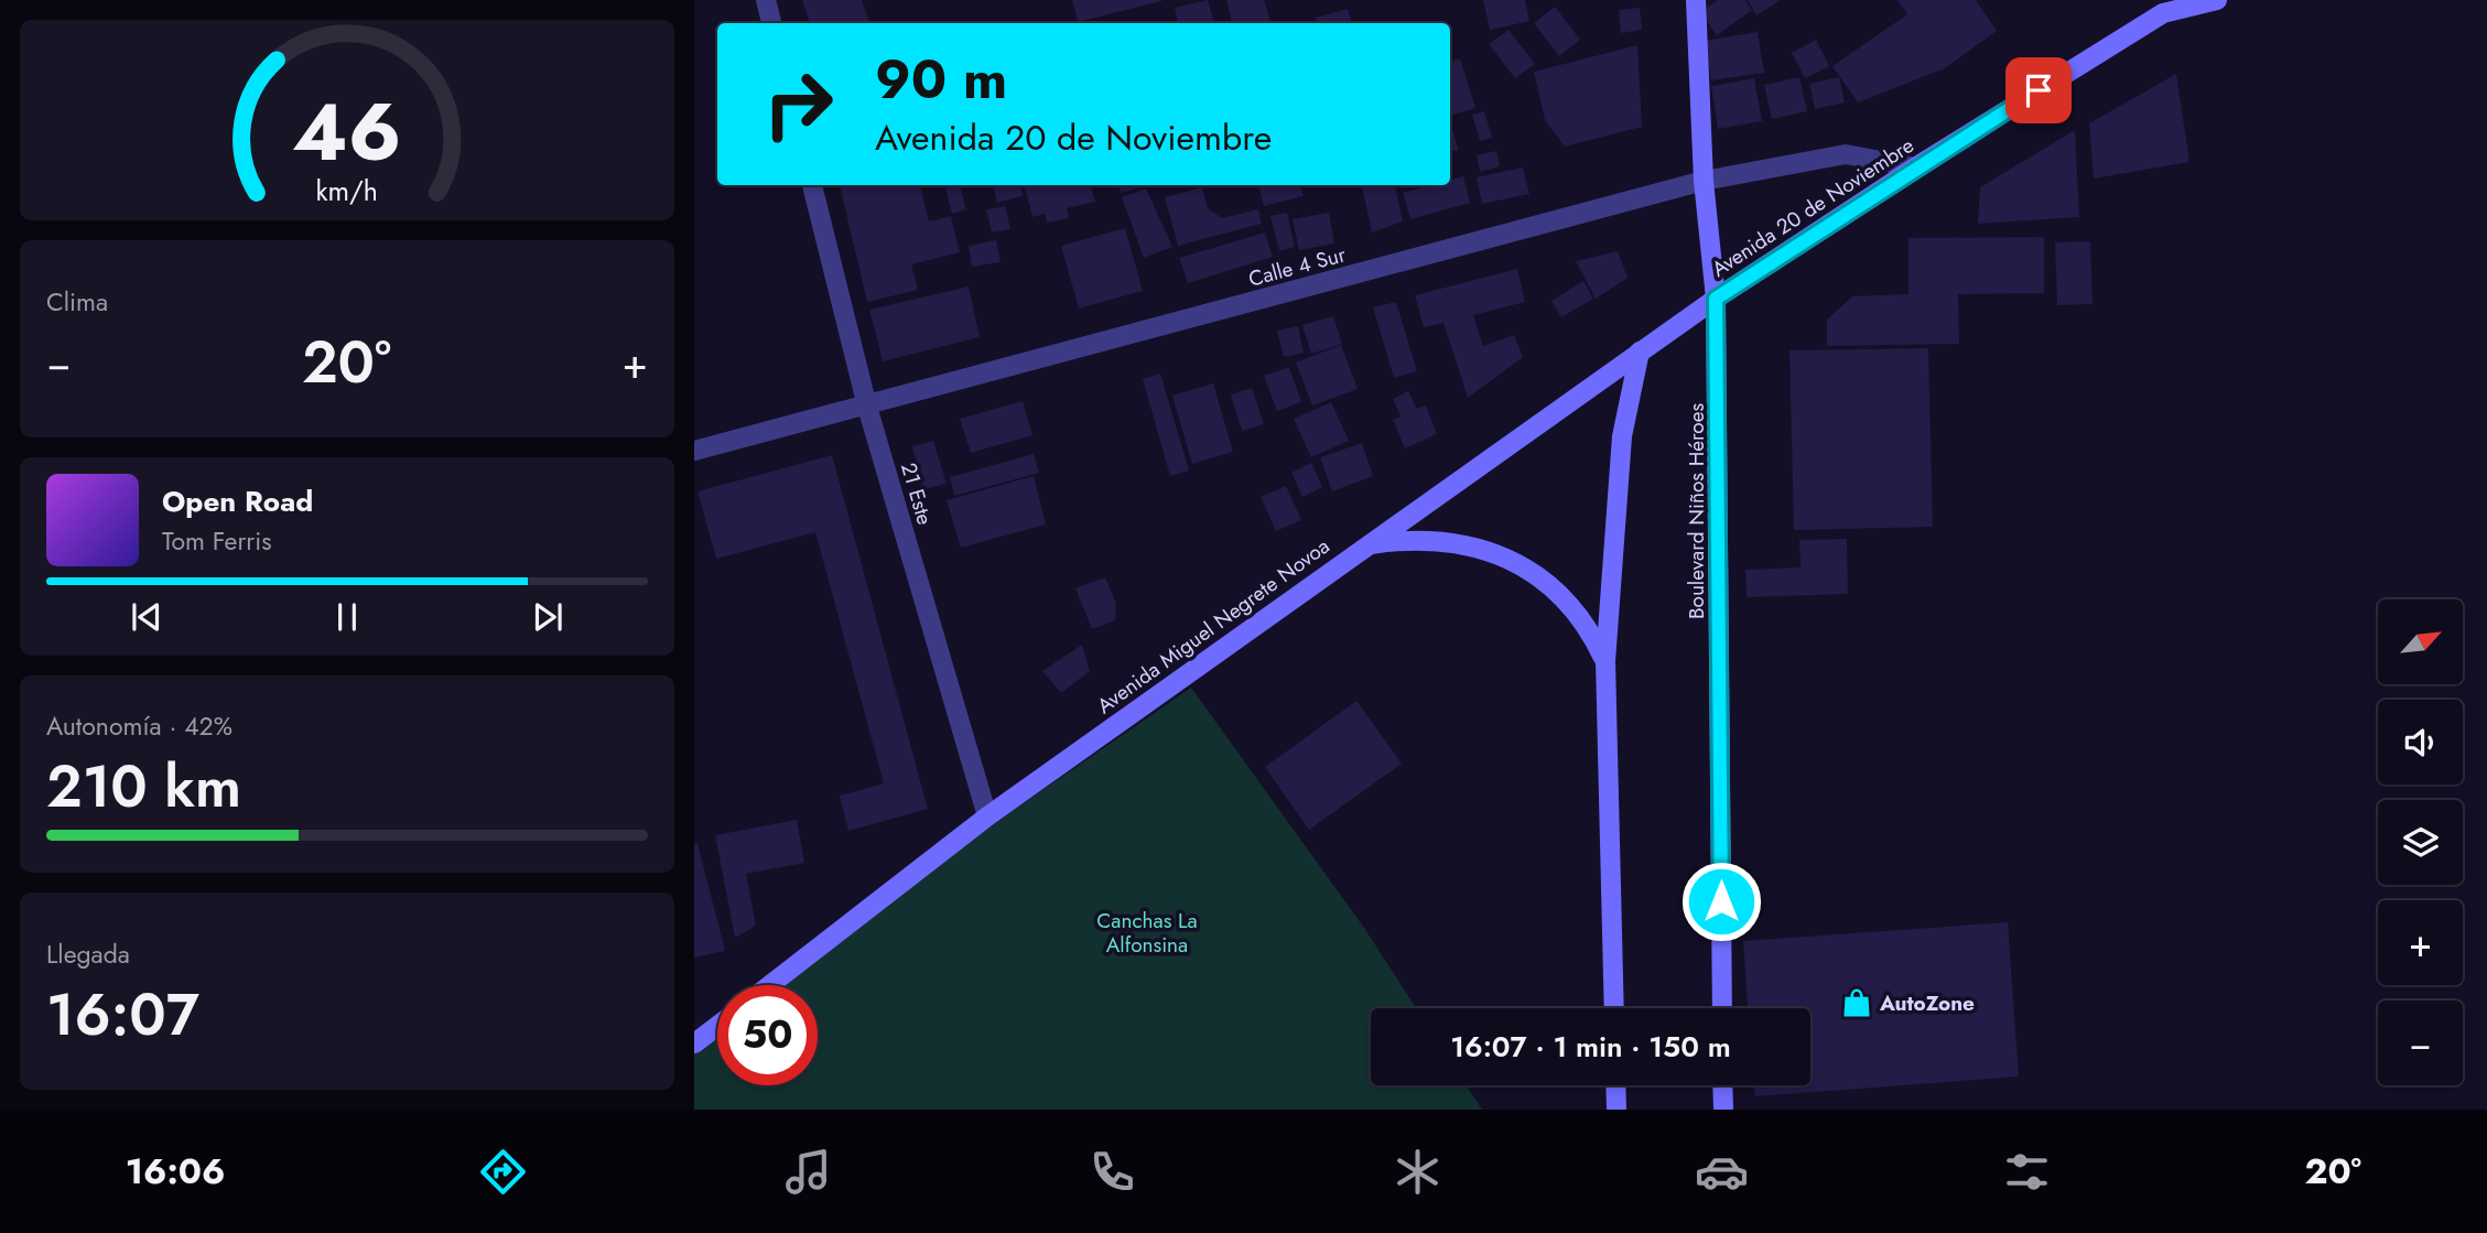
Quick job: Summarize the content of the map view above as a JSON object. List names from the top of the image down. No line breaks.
{"streets":{"main road":["Avenida 20 de Noviembre","Boulevard Niños Héroes","Avenida Miguel Negrete Novoa"],"street":["Calle 4 Sur","21 Este"]},"crossings":[["Avenida 20 de Noviembre","Calle 4 Sur"],["Avenida 20 de Noviembre","Boulevard Niños Héroes"],["Avenida 20 de Noviembre","Avenida Miguel Negrete Novoa"],["Calle 4 Sur","21 Este"],["Calle 4 Sur","Boulevard Niños Héroes"],["21 Este","Avenida Miguel Negrete Novoa"],["Boulevard Niños Héroes","Avenida Miguel Negrete Novoa"]],"parks":["Canchas La Alfonsina"],"places":{"shop":["AutoZone"]},"north":"top right","page":{"turn":["90 m","Avenida 20 de Noviembre"],"tile":["Clima",["Autonomía · 42%","210 km"],["Llegada","16:07"]],"heat":["−","20°","+"],"song":["Open Road","Tom Ferris"],"map_buttons":["+","−"],"limit":"50","trip":"16:07 · 1 min · 150 m","tabs":["16:06","20°"],"gauge":["46","km/h"]}}
